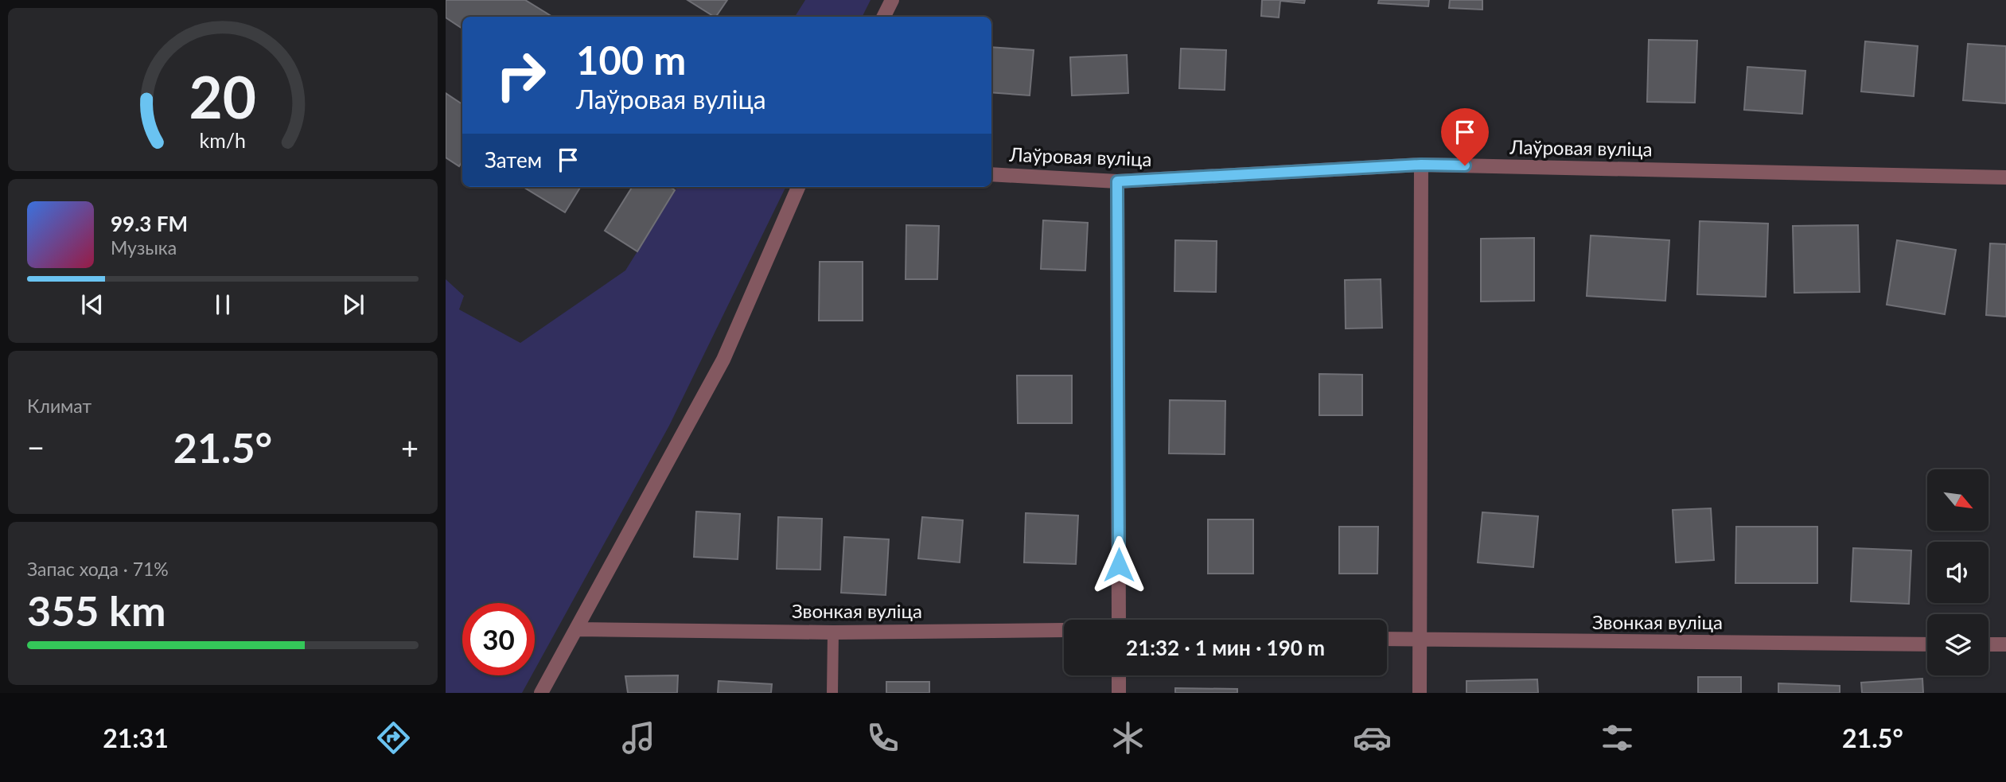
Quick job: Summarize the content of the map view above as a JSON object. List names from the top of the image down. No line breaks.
{"streets":{"street":["Лаўровая вуліца","Звонкая вуліца"]},"north":"bottom right","page":{"turn":["100 m","Лаўровая вуліца"],"then":"Затем","song":["99.3 FM","Музыка"],"tile":["Климат",["Запас хода · 71%","355 km"]],"heat":["−","21.5°","+"],"limit":"30","trip":"21:32 · 1 мин · 190 m","tabs":["21:31","21.5°"],"gauge":["20","km/h"]}}
